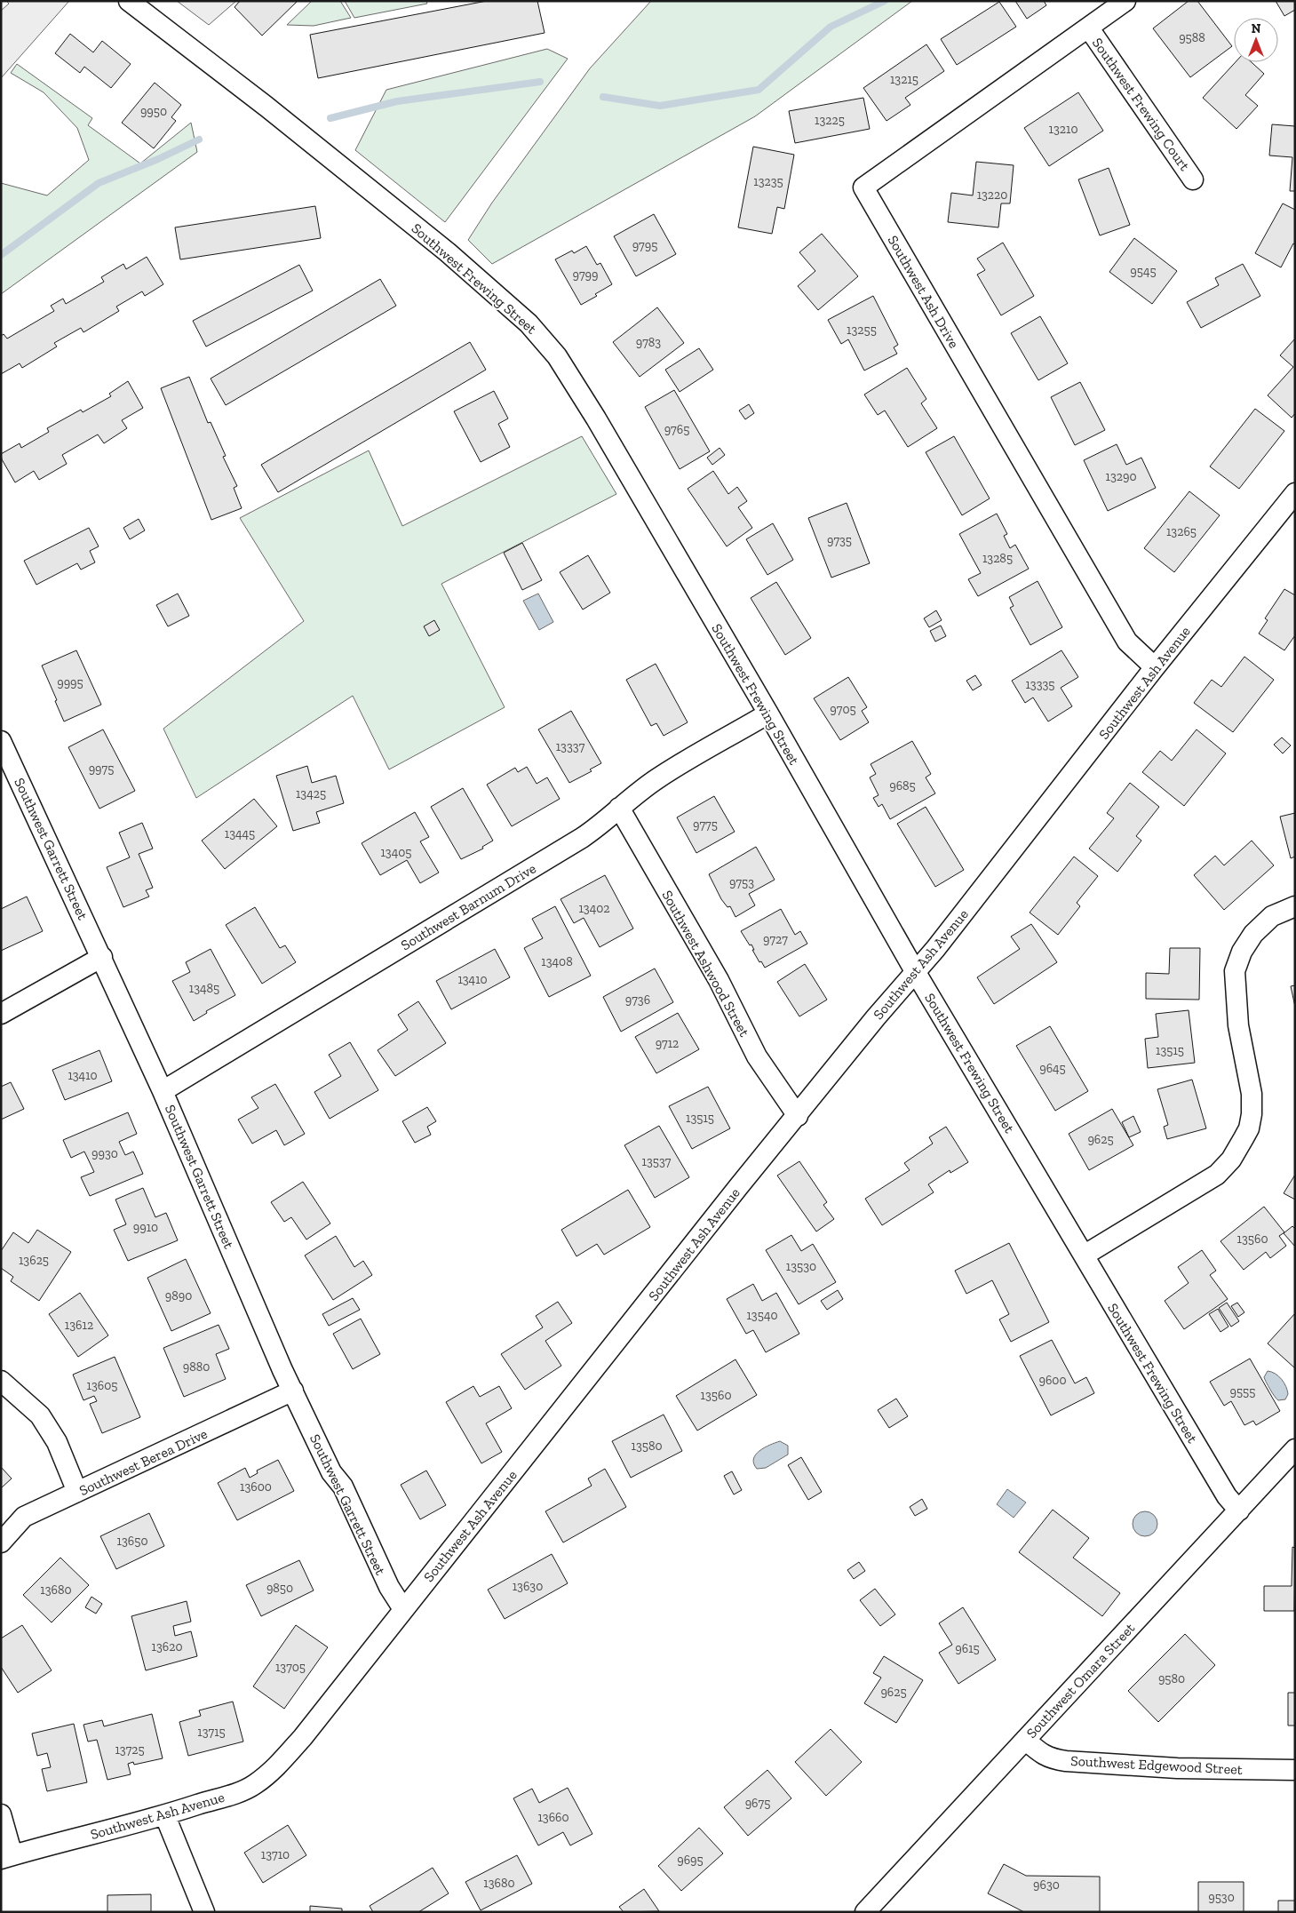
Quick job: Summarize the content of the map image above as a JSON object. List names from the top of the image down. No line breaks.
{"streets":{"street":["Southwest Frewing Court","Southwest Frewing Street","Southwest Ash Drive","Southwest Ash Avenue","Southwest Garrett Street","Southwest Barnum Drive","Southwest Ashwood Street","Southwest Berea Drive","Southwest Omara Street","Southwest Edgewood Street"]},"crossings":[["Southwest Frewing Court","Southwest Ash Drive"],["Southwest Frewing Street","Southwest Ash Avenue"],["Southwest Frewing Street","Southwest Barnum Drive"],["Southwest Frewing Street","Southwest Omara Street"],["Southwest Ash Drive","Southwest Ash Avenue"],["Southwest Ash Avenue","Southwest Garrett Street"],["Southwest Ash Avenue","Southwest Ashwood Street"],["Southwest Garrett Street","Southwest Barnum Drive"],["Southwest Garrett Street","Southwest Berea Drive"],["Southwest Barnum Drive","Southwest Ashwood Street"],["Southwest Omara Street","Southwest Edgewood Street"]],"house_numbers":["9588","13215","9950","13225","13210","13235","13220","9795","9545","9799","13255","9783","9765","13290","13265","9735","13285","9995","13335","9705","13337","9975","9685","13425","9775","13445","13405","9753","13402","9727","13408","13410","13485","9736","9712","13515","9645","13410","13515","9625","9930","13537","9910","13560","13625","13530","9890","13540","13612","9880","9600","13605","9555","13560","13580","13600","13650","13630","9850","13680","13620","9615","13705","9580","9625","13715","13725","9675","13660","13710","9695","13680","9630","9530"],"north":"top"}
